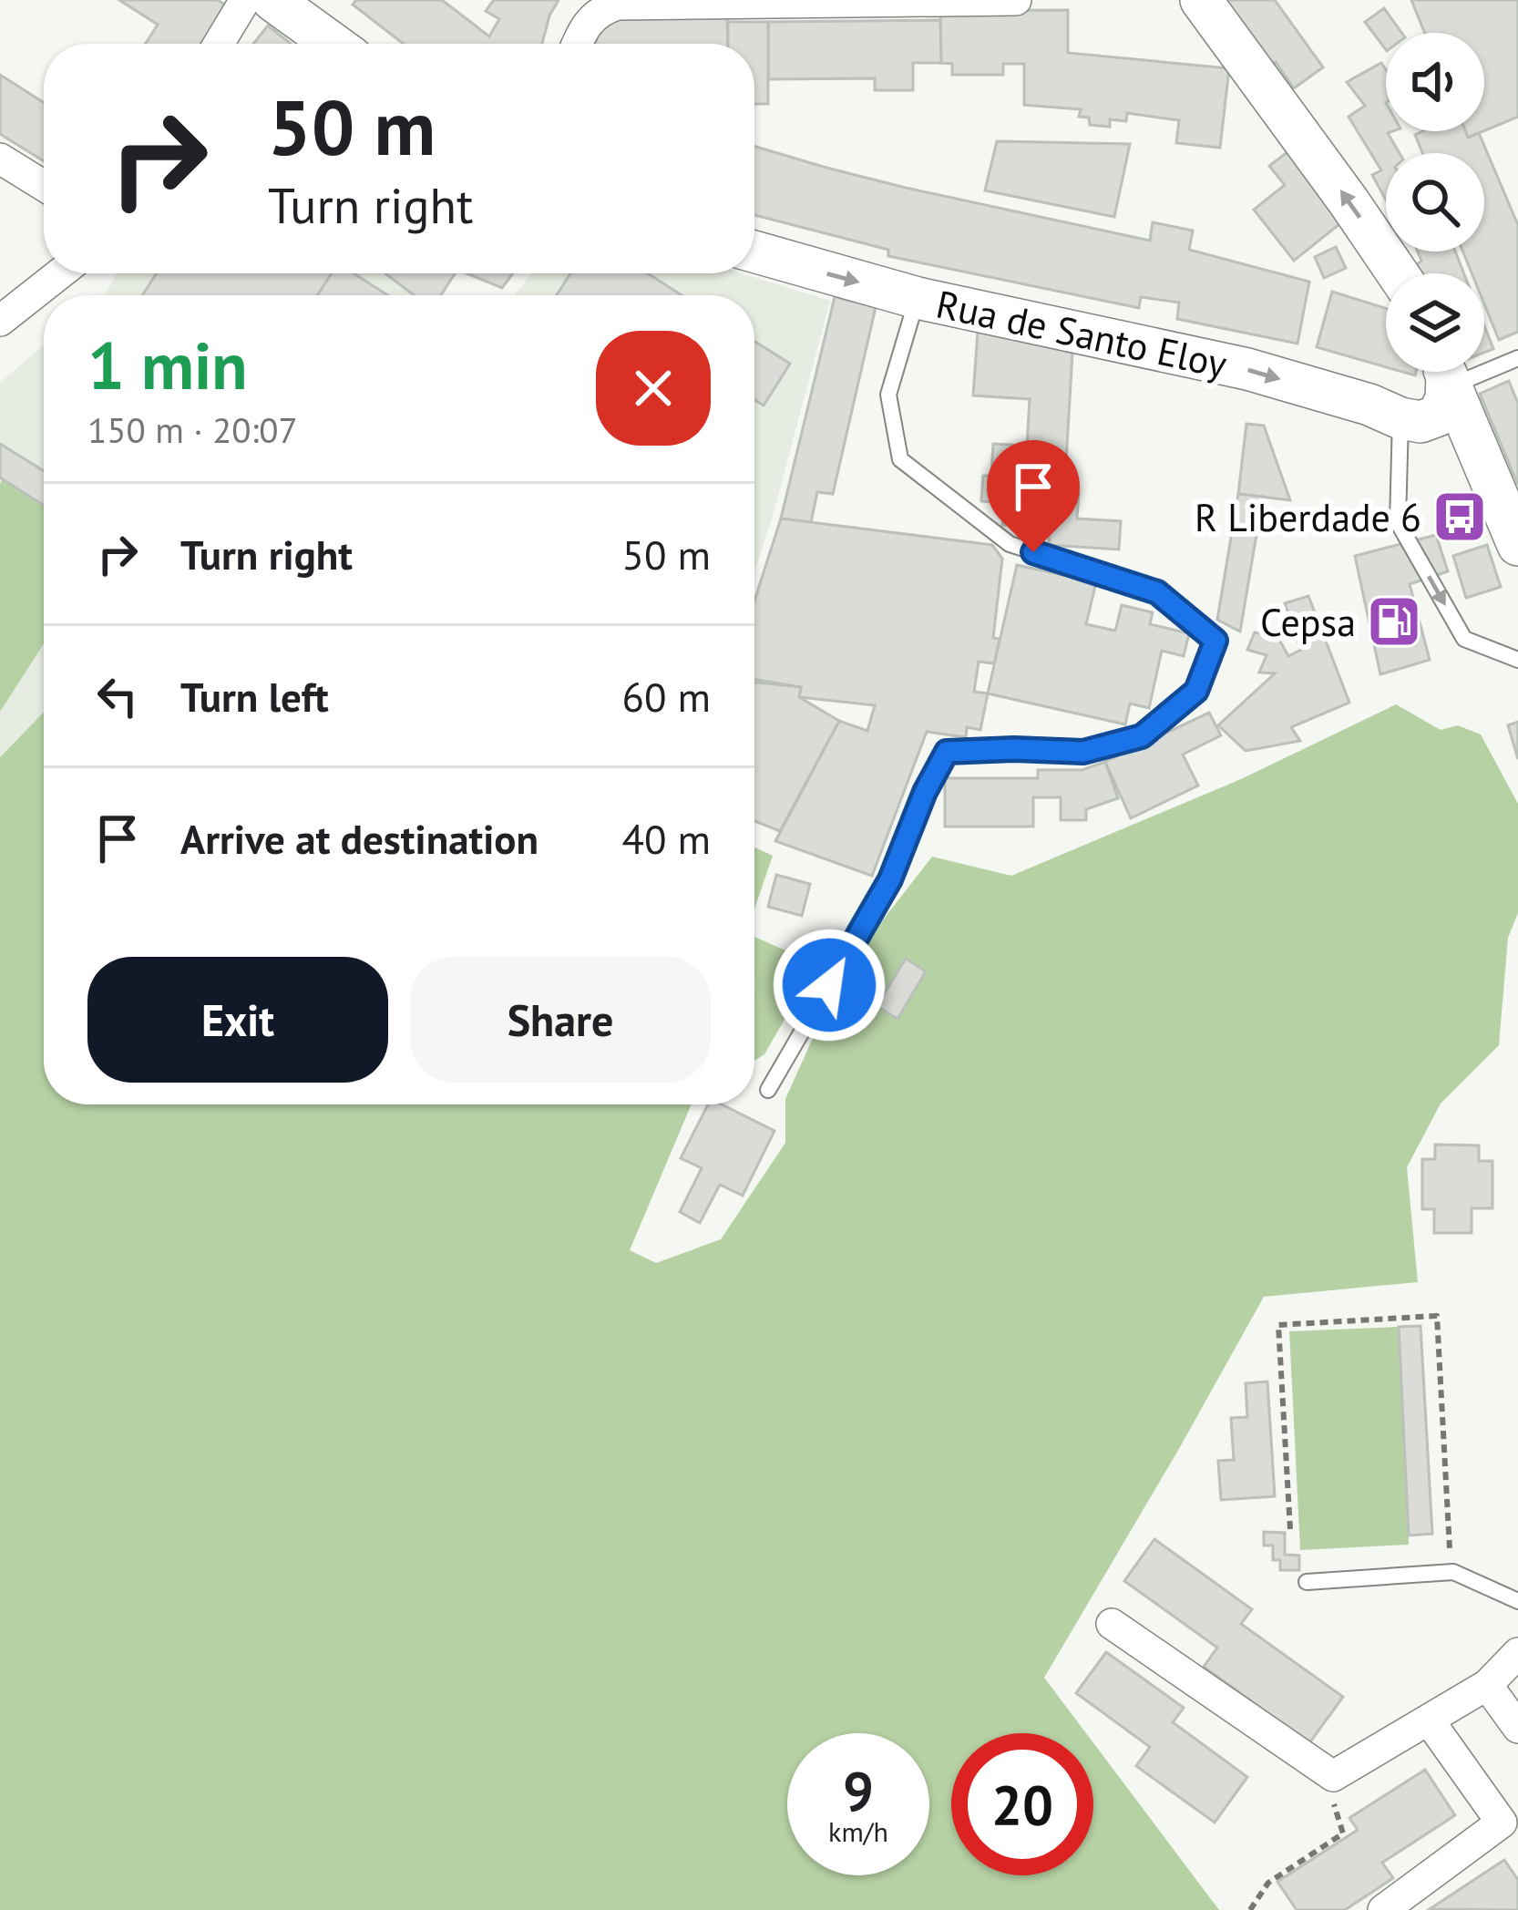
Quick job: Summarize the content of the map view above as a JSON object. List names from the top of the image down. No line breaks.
{"streets":{"main road":["Rua de Santo Eloy"]},"one_way":["Rua de Santo Eloy"],"places":{"bus stop":["R Liberdade 6"],"fuel station":["Cepsa"]},"page":{"turn":["50 m","Turn right"],"heading":["1 min","150 m · 20:07"],"list":[{"name":"Turn right","value":"50 m"},{"name":"Turn left","value":"60 m"},{"name":"Arrive at destination","value":"40 m"}],"buttons":["Exit","Share"],"speed":"9 km/h","limit":"20"}}
